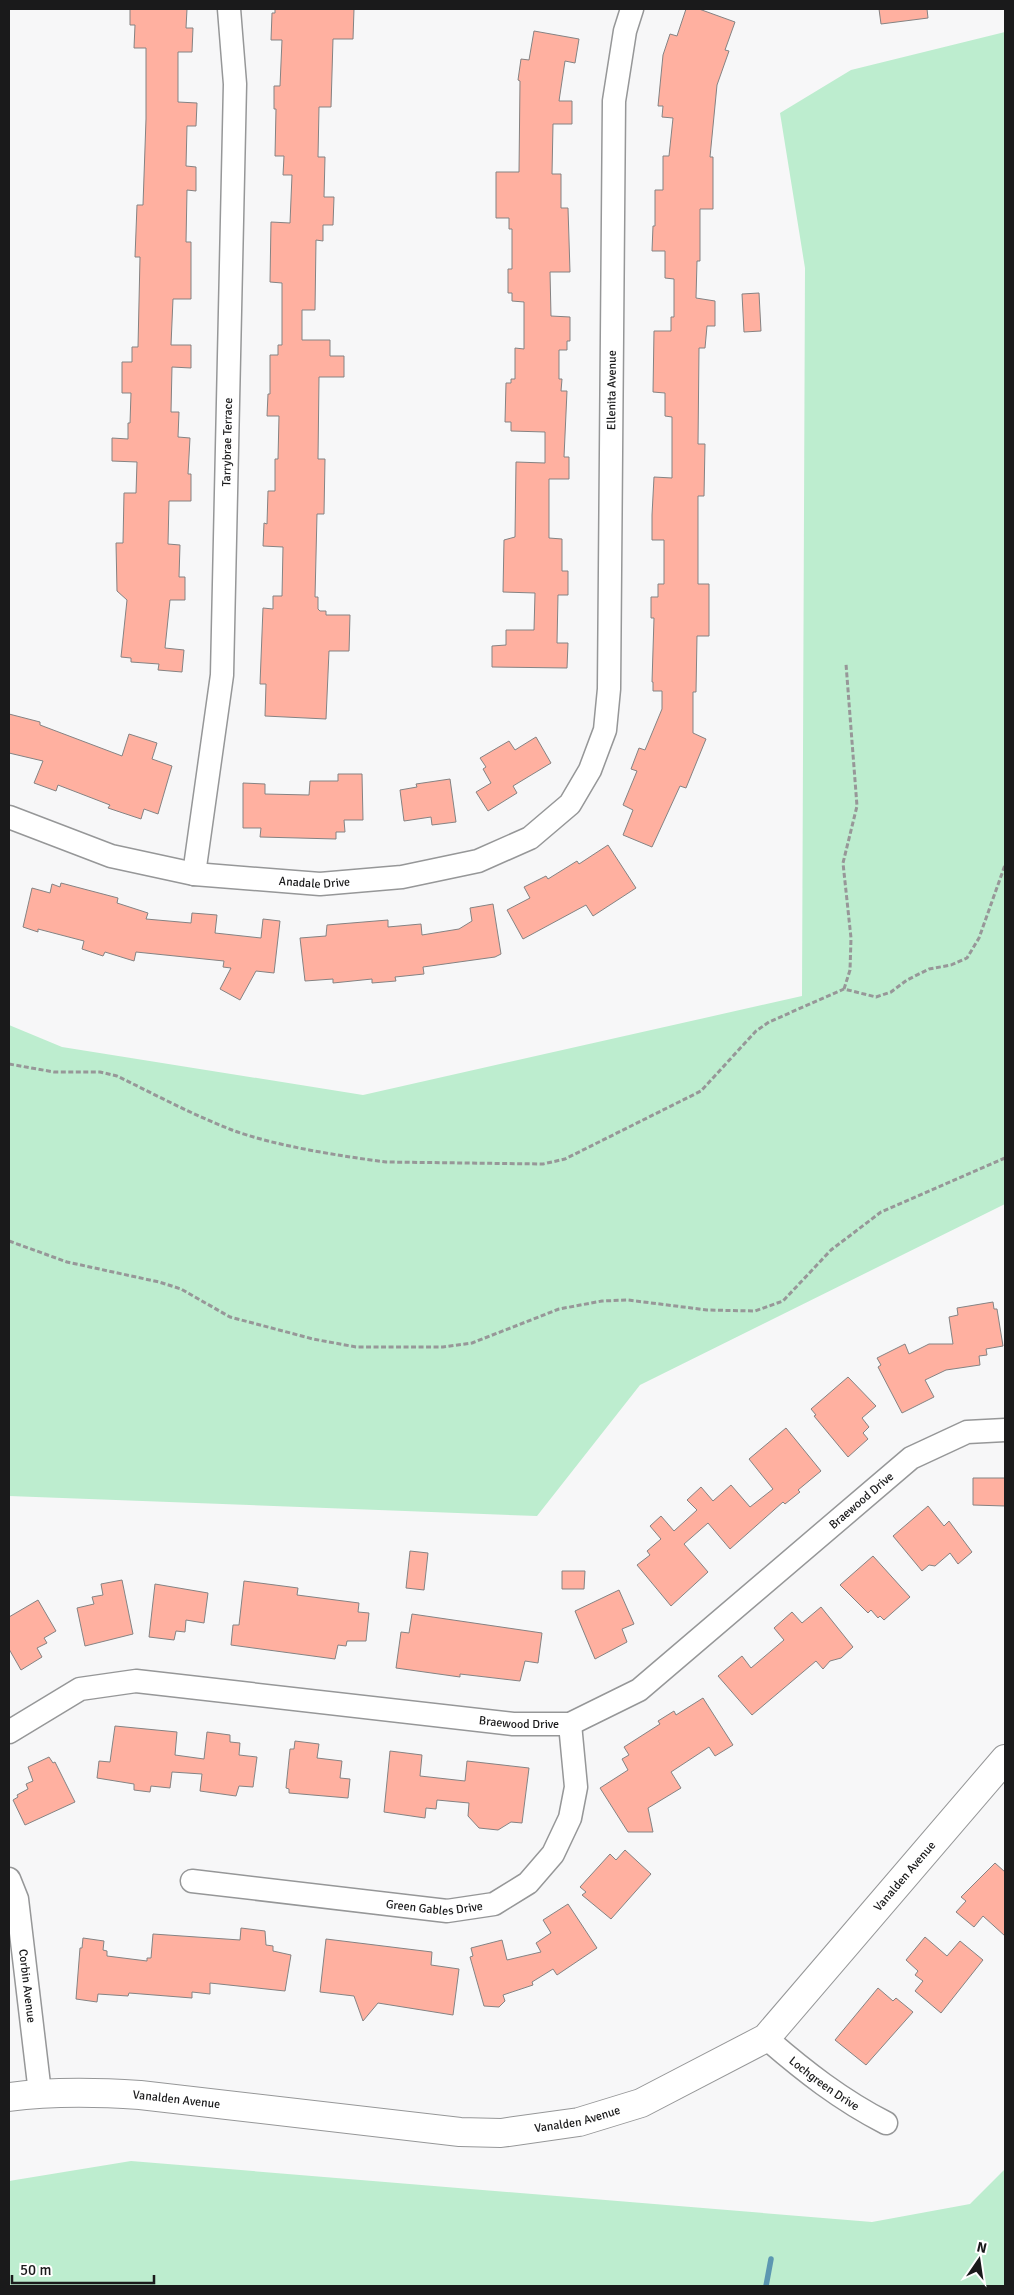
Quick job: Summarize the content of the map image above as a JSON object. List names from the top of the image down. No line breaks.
{"streets":{"main road":["Vanalden Avenue"],"street":["Ellenita Avenue","Tarrybrae Terrace","Anadale Drive","Braewood Drive","Green Gables Drive","Corbin Avenue","Lochgreen Drive"]},"crossings":[["Ellenita Avenue","Anadale Drive"],["Tarrybrae Terrace","Anadale Drive"],["Braewood Drive","Green Gables Drive"],["Vanalden Avenue","Corbin Avenue"],["Vanalden Avenue","Lochgreen Drive"]],"scale_bar":"50 m","north":"top"}
